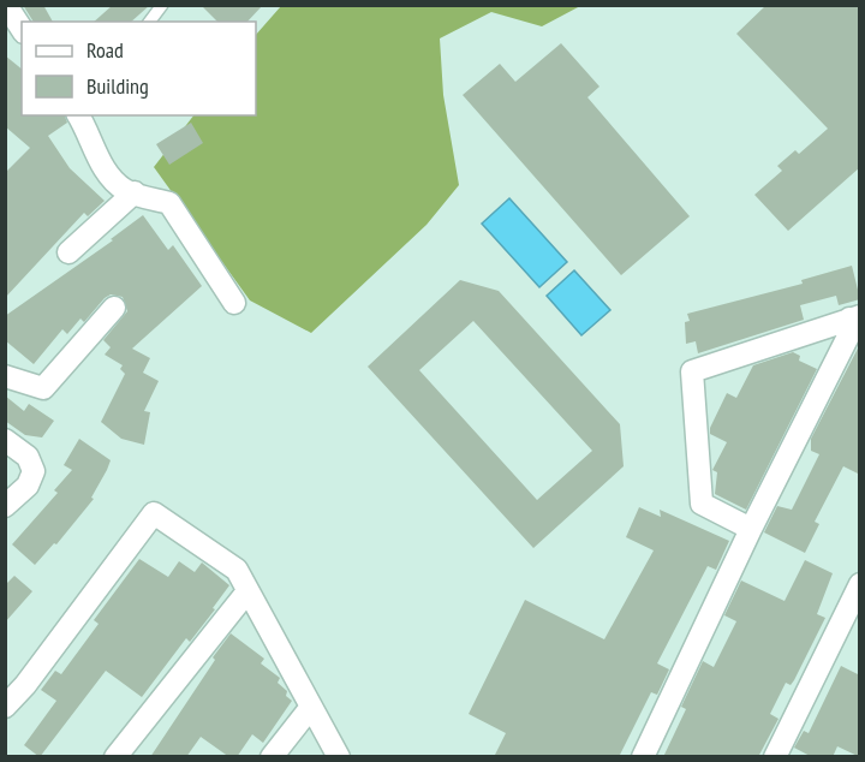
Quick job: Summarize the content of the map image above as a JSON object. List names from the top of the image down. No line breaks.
{"legend":["Road","Building"]}
